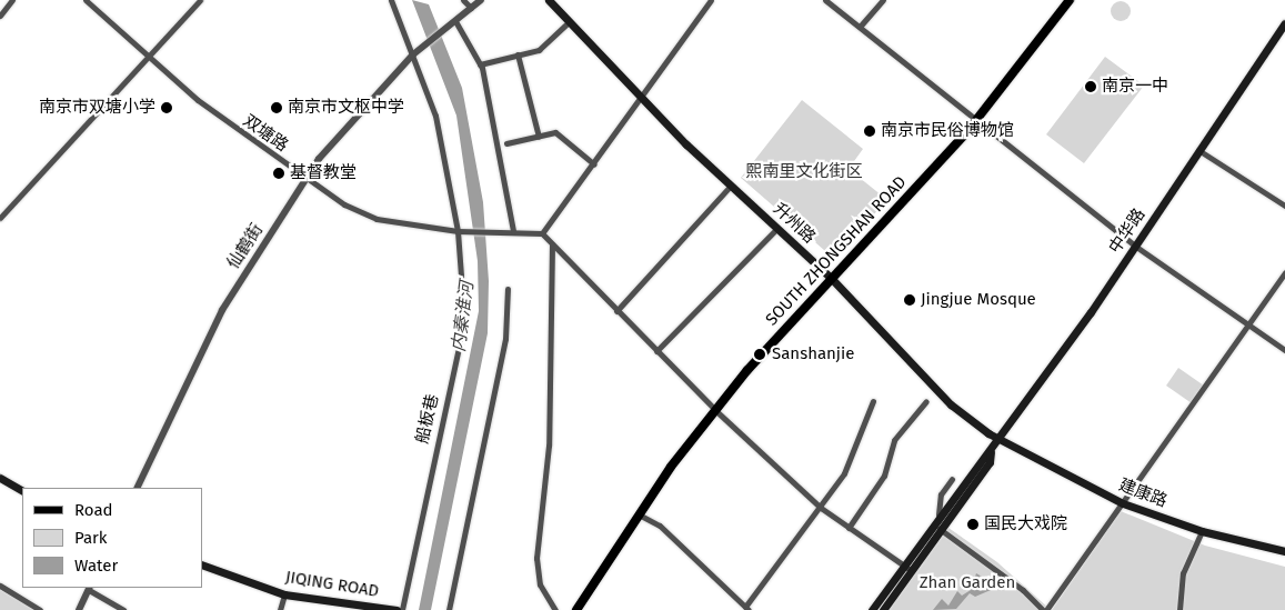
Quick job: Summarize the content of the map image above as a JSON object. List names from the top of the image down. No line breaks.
{"streets":{"main road":["升州路","中华路","SOUTH ZHONGSHAN ROAD","建康路","JIQING ROAD"],"street":["双塘路","仙鹤街","船板巷"]},"crossings":[["双塘路","仙鹤街"],["双塘路","船板巷"],["升州路","中华路"],["升州路","SOUTH ZHONGSHAN ROAD"],["升州路","建康路"],["中华路","建康路"],["仙鹤街","船板巷"]],"water":["内秦淮河"],"parks":["熙南里文化街区","Zhan Garden"],"places":["南京一中","南京市双塘小学","南京市文枢中学","南京市民俗博物馆","基督教堂","Jingjue Mosque","Sanshanjie","国民大戏院"],"legend":["Road","Park","Water"]}
